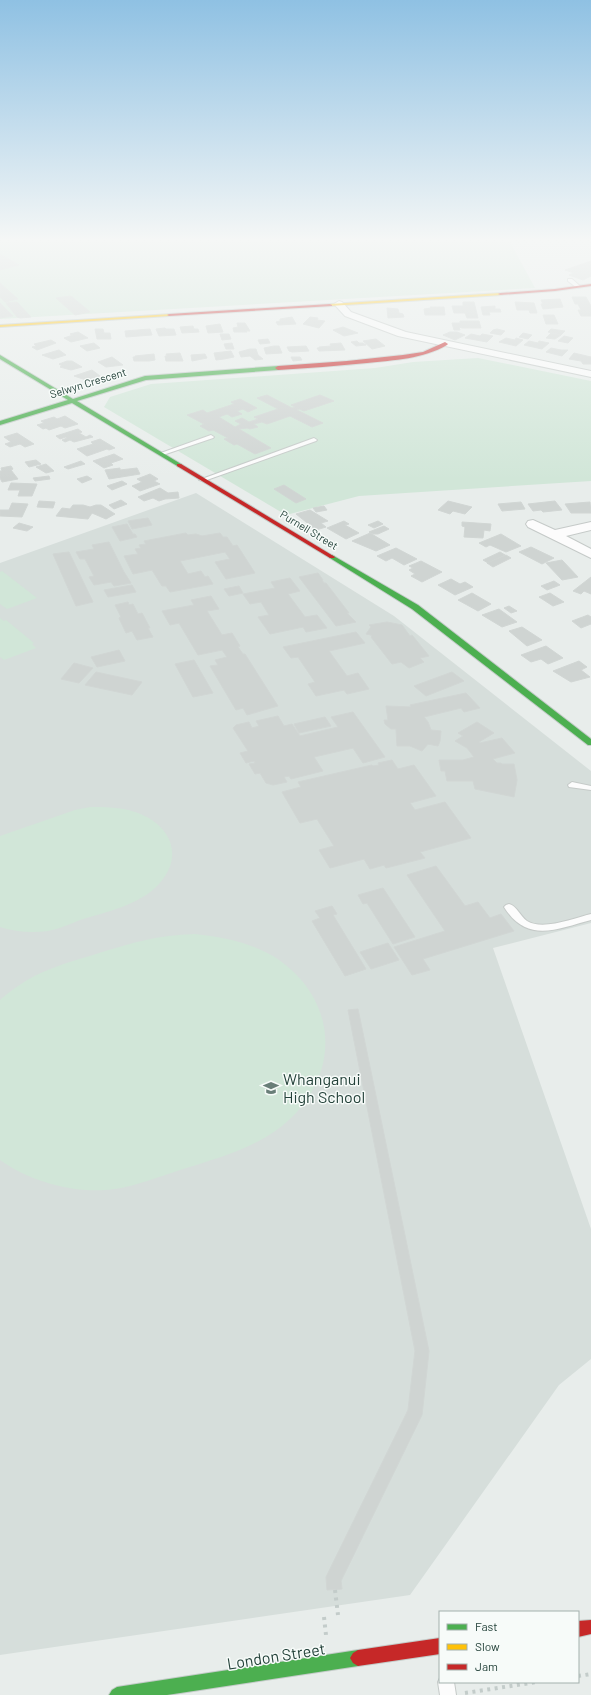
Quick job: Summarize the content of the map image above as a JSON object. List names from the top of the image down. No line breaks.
{"streets":{"main road":["Selwyn Crescent","Purnell Street","London Street"]},"crossings":[["Selwyn Crescent","Purnell Street"]],"places":{"school or university":["Whanganui High School"]},"legend":["Fast","Slow","Jam"]}
